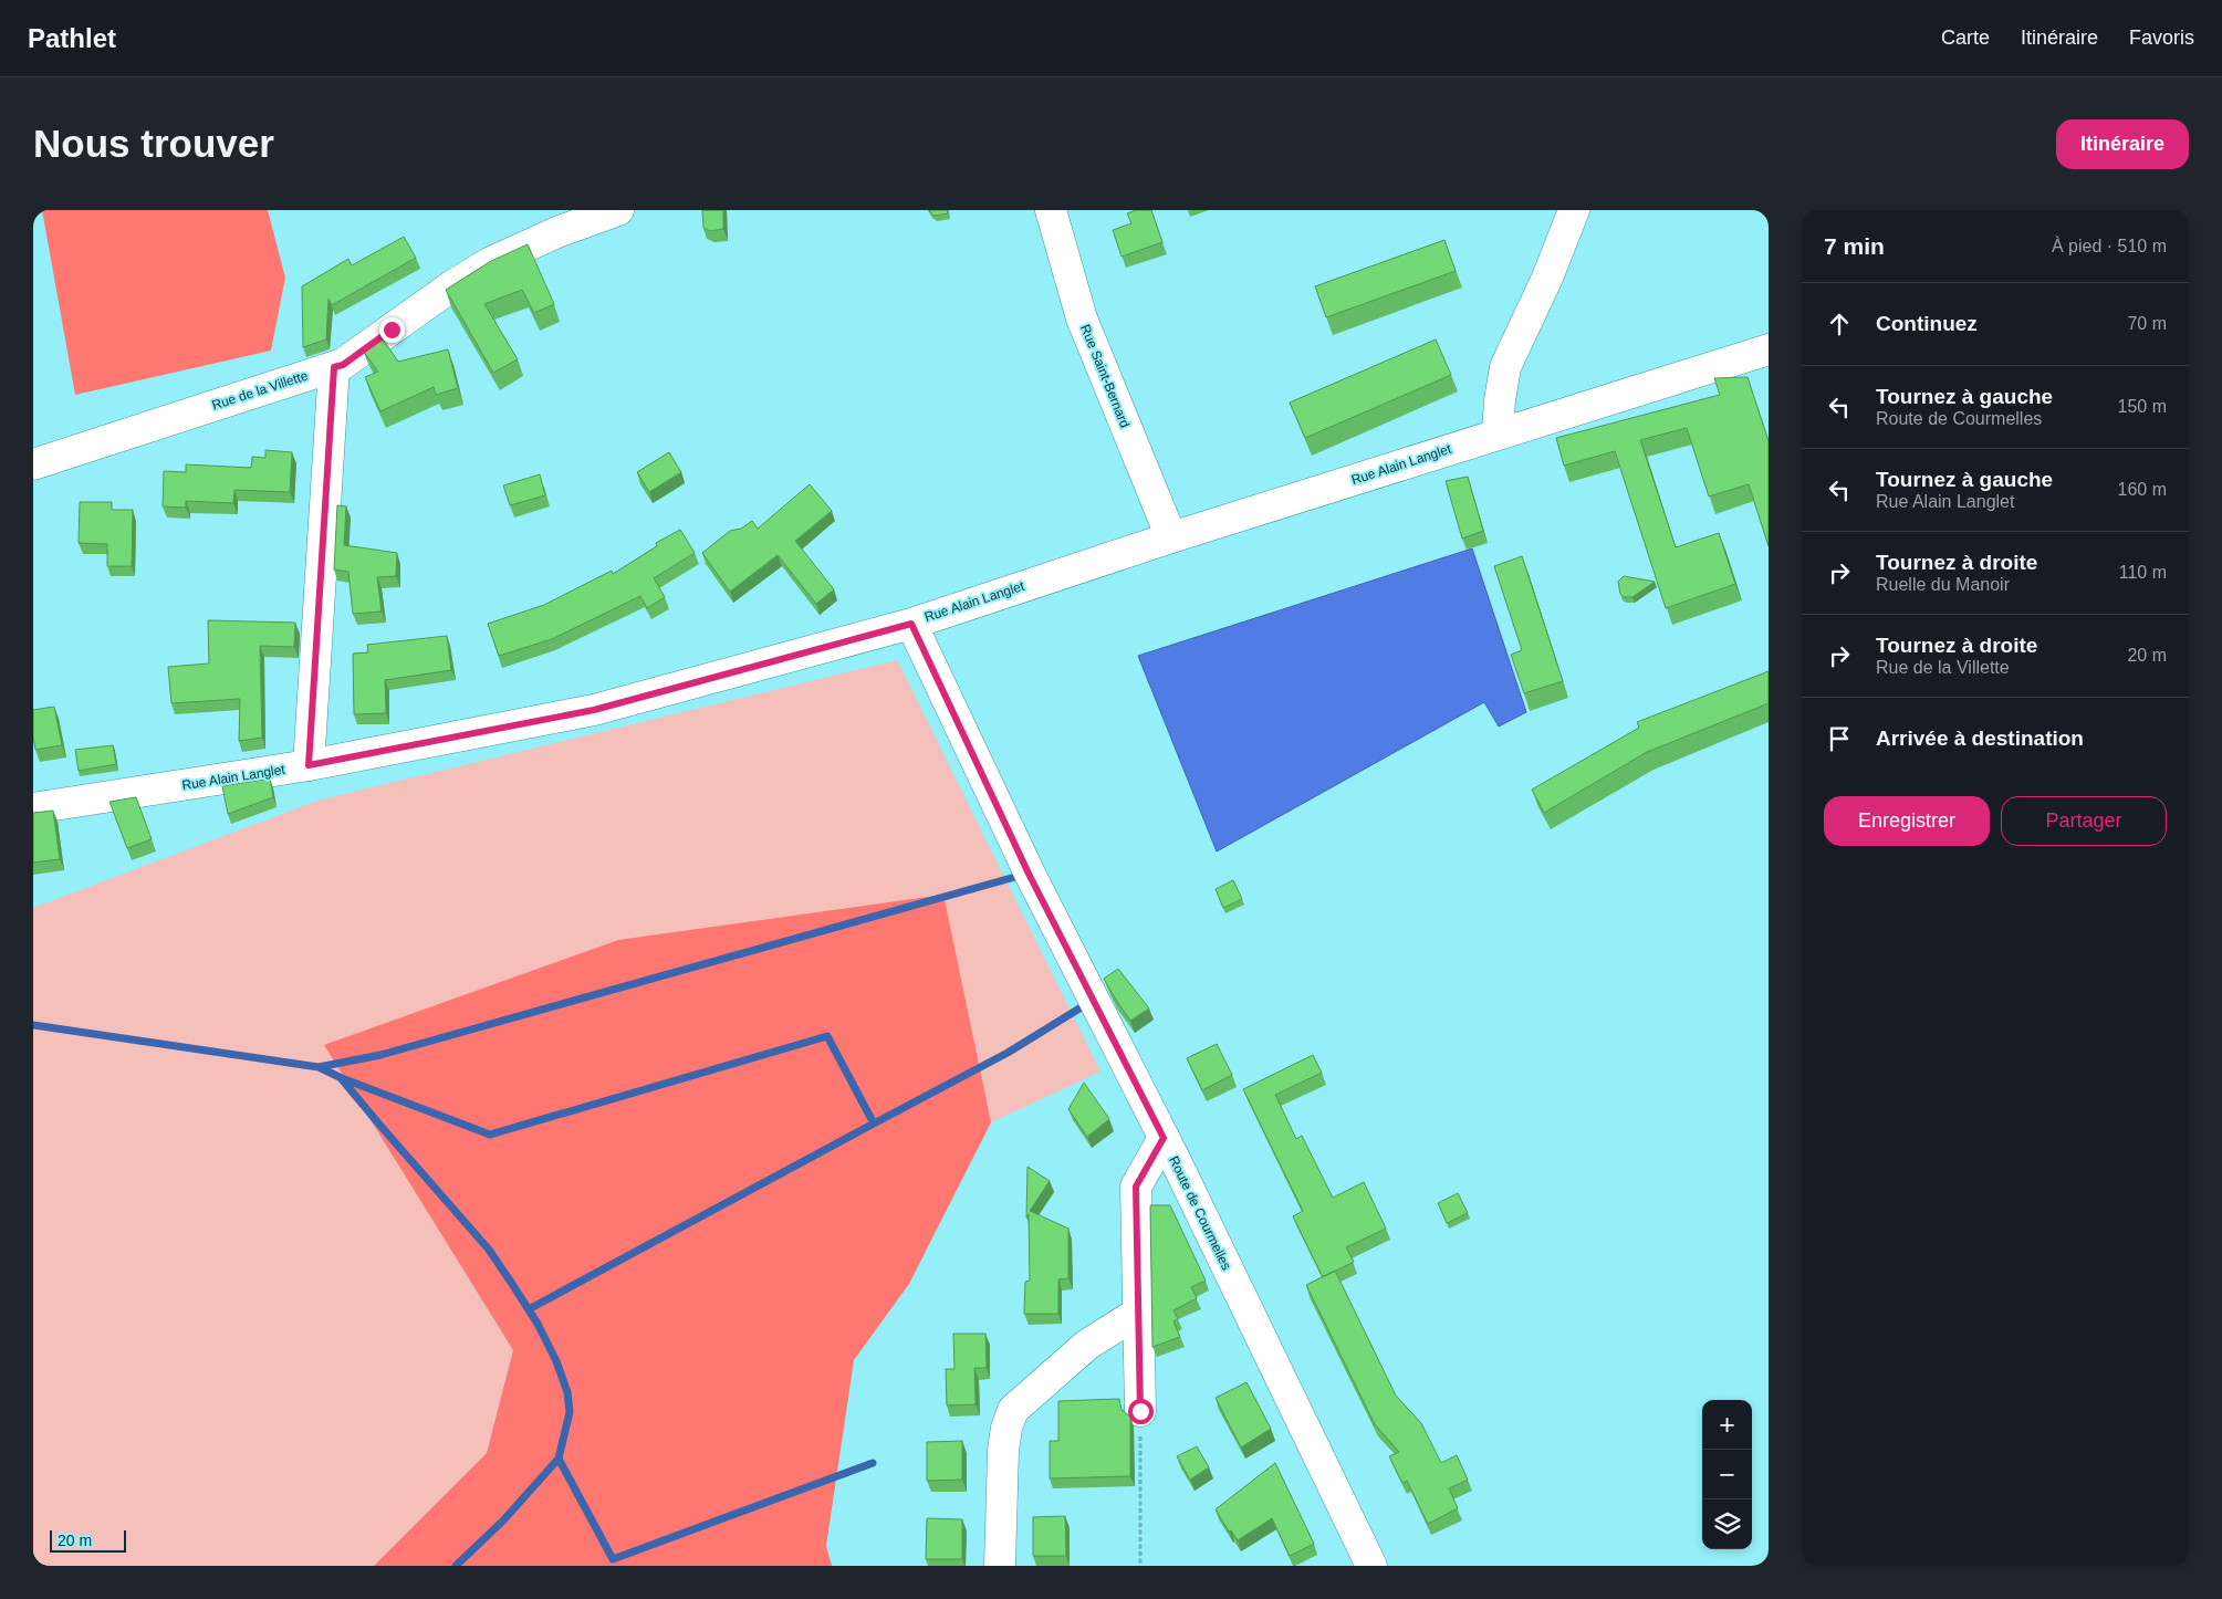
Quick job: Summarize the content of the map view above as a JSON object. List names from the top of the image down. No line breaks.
{"streets":{"street":["Rue Saint-Bernard","Rue de la Villette","Rue Alain Langlet","Route de Courmelles"]},"crossings":[["Rue Saint-Bernard","Rue Alain Langlet"],["Rue Alain Langlet","Route de Courmelles"]],"scale_bar":"20 m","page":{"header":"Pathlet","nav":["Carte","Itinéraire","Favoris"],"buttons":["Itinéraire",["Enregistrer","Partager"]],"title":"Nous trouver","heading":["7 min","À pied · 510 m"],"list":[["Continuez","70 m"],["Tournez à gauche","Route de Courmelles","150 m"],["Tournez à gauche","Rue Alain Langlet","160 m"],["Tournez à droite","Ruelle du Manoir","110 m"],["Tournez à droite","Rue de la Villette","20 m"],"Arrivée à destination"],"map_buttons":["+","−"],"scale":"20 m"}}
